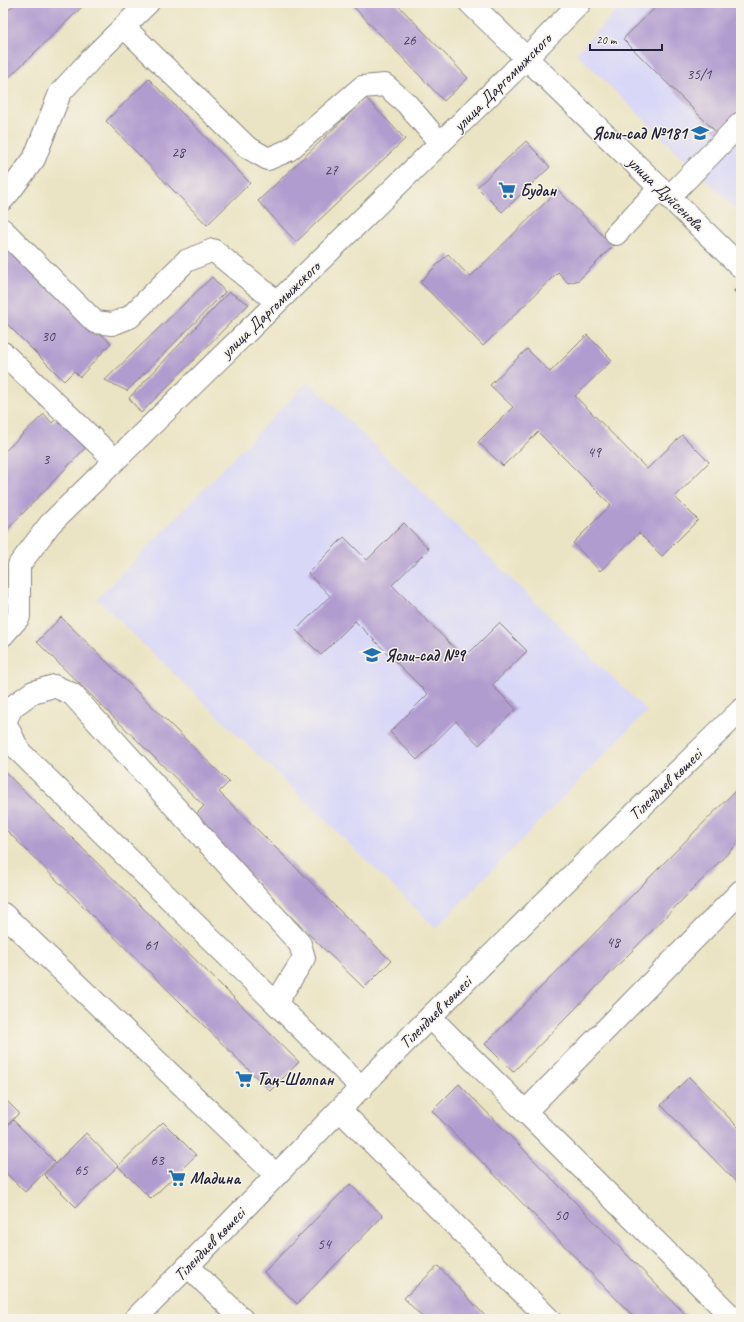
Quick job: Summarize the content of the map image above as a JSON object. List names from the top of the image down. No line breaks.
{"streets":{"street":["улица Даргомыжского","улица Дуйсенова","Тілендиев көшесі"]},"crossings":[["улица Даргомыжского","улица Дуйсенова"]],"places":{"school or university":["Ясли-сад №181","Ясли-сад №9"],"supermarket":["Будан","Таң-Шолпан","Мадина"]},"house_numbers":["26","35/1","28","27","30","49","3","48","61","63","65","50","54"],"scale_bar":"20 m"}
